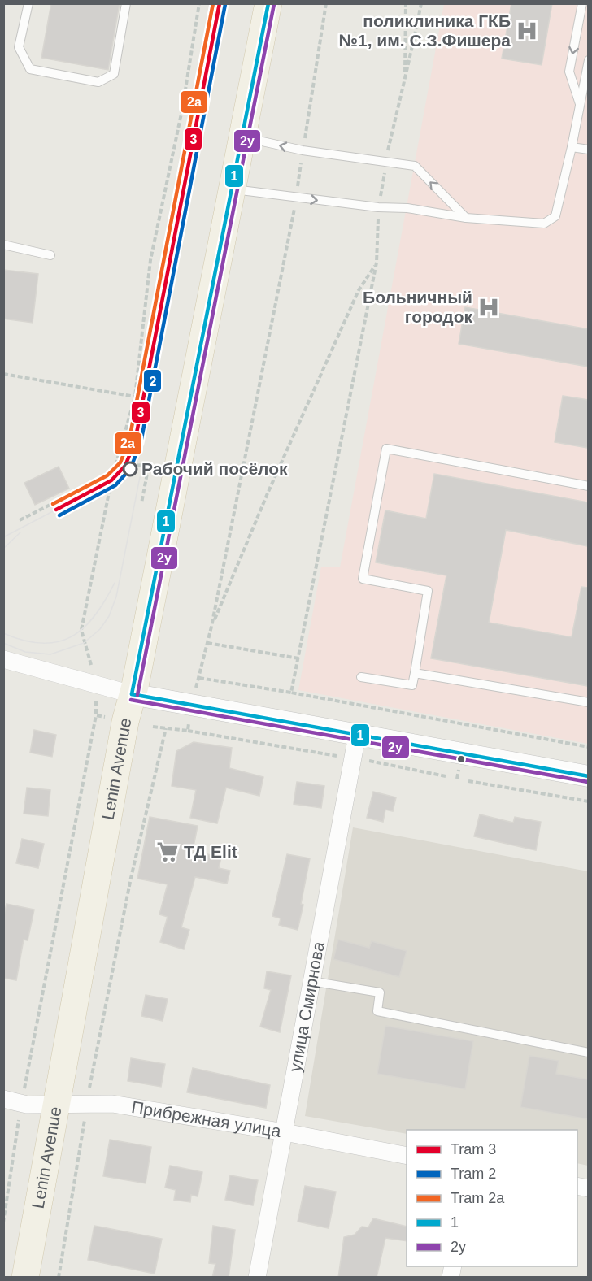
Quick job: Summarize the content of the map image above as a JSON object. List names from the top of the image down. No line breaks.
{"streets":{"main road":["Lenin Avenue"],"street":["улица Смирнова","Прибрежная улица"]},"crossings":[["Lenin Avenue","Прибрежная улица"],["улица Смирнова","Прибрежная улица"]],"places":{"hospital":["поликлиника ГКБ №1, им. С.З.Фишера","Больничный городок"],"other":["Рабочий посёлок"],"supermarket":["ТД Elit"]},"lines":["tram line 3","tram line 2а","transit line 1","tram line 2","transit line 2у"],"legend":["Tram 3","Tram 2","Tram 2а","1","2у"]}
